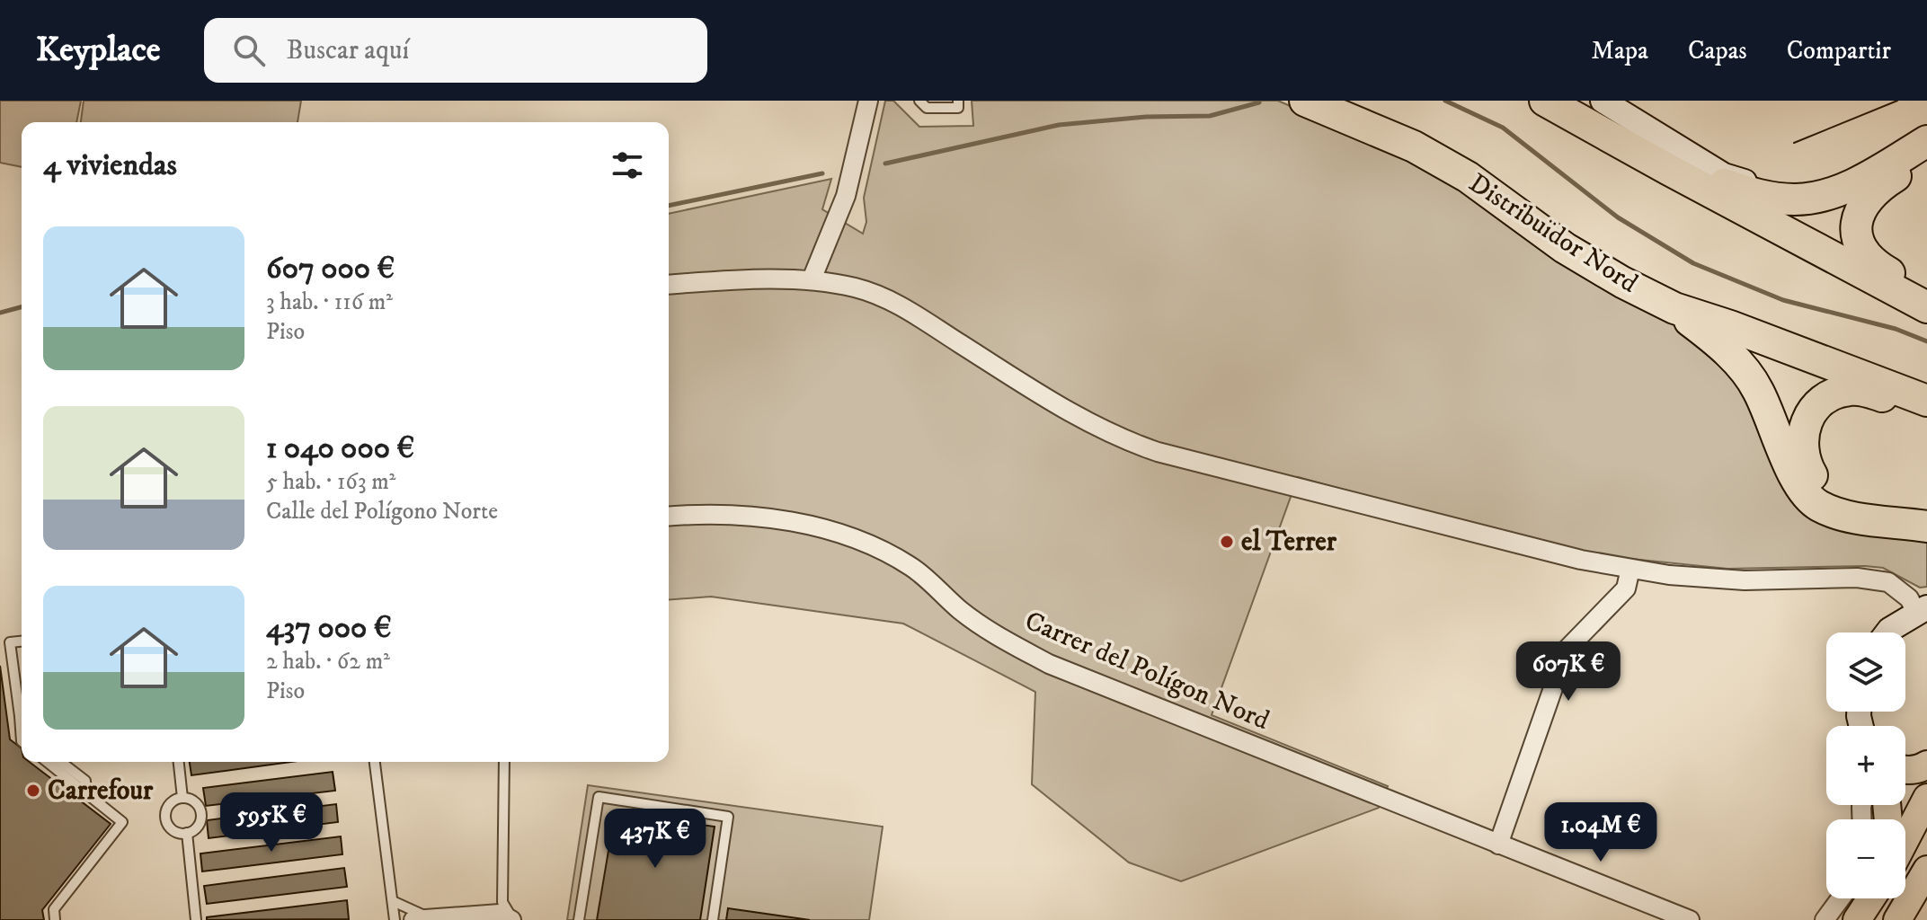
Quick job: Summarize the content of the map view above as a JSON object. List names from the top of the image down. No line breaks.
{"streets":{"highway":["Distribuïdor Nord"],"street":["Carrer del Polígon Nord"]},"places":["el Terrer","Carrefour"],"page":{"header":"Keyplace","search":"Buscar aquí","nav":["Mapa","Capas","Compartir"],"heading":"4 viviendas","list":[{"name":"607 000 €","note":"3 hab. · 116 m² · Piso"},{"name":"1 040 000 €","note":"5 hab. · 163 m² · Calle del Polígono Norte"},{"name":"437 000 €","note":"2 hab. · 62 m² · Piso"}],"map_buttons":["+","−"],"price":["607K €","595K €","1.04M €","437K €"]}}
